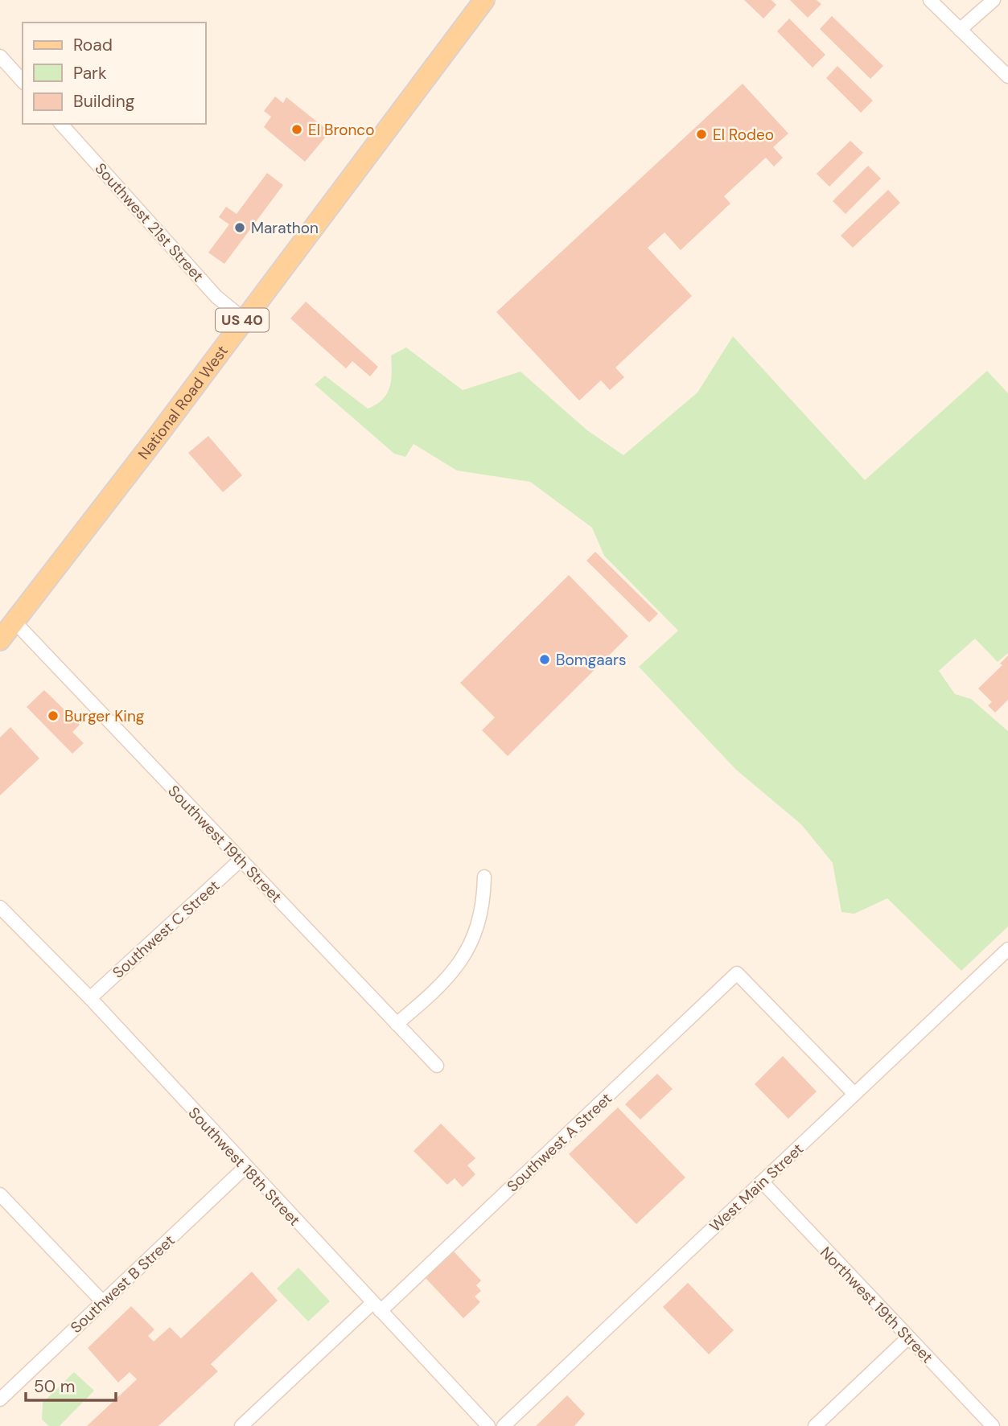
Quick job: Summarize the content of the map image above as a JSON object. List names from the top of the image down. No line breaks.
{"streets":{"main road":["US 40","National Road West"],"street":["Southwest 21st Street","Southwest 19th Street","Southwest C Street","Southwest A Street","Southwest 18th Street","West Main Street","Southwest B Street","Northwest 19th Street"]},"crossings":[["Southwest 21st Street","National Road West"],["National Road West","Southwest 19th Street"],["Southwest 19th Street","Southwest C Street"],["Southwest C Street","Southwest 18th Street"],["Southwest A Street","Southwest 18th Street"],["Southwest A Street","West Main Street"],["Southwest 18th Street","Southwest B Street"],["West Main Street","Northwest 19th Street"]],"places":["El Bronco","El Rodeo","Marathon","Bomgaars","Burger King"],"legend":["Road","Park","Building"],"scale_bar":"50 m"}
